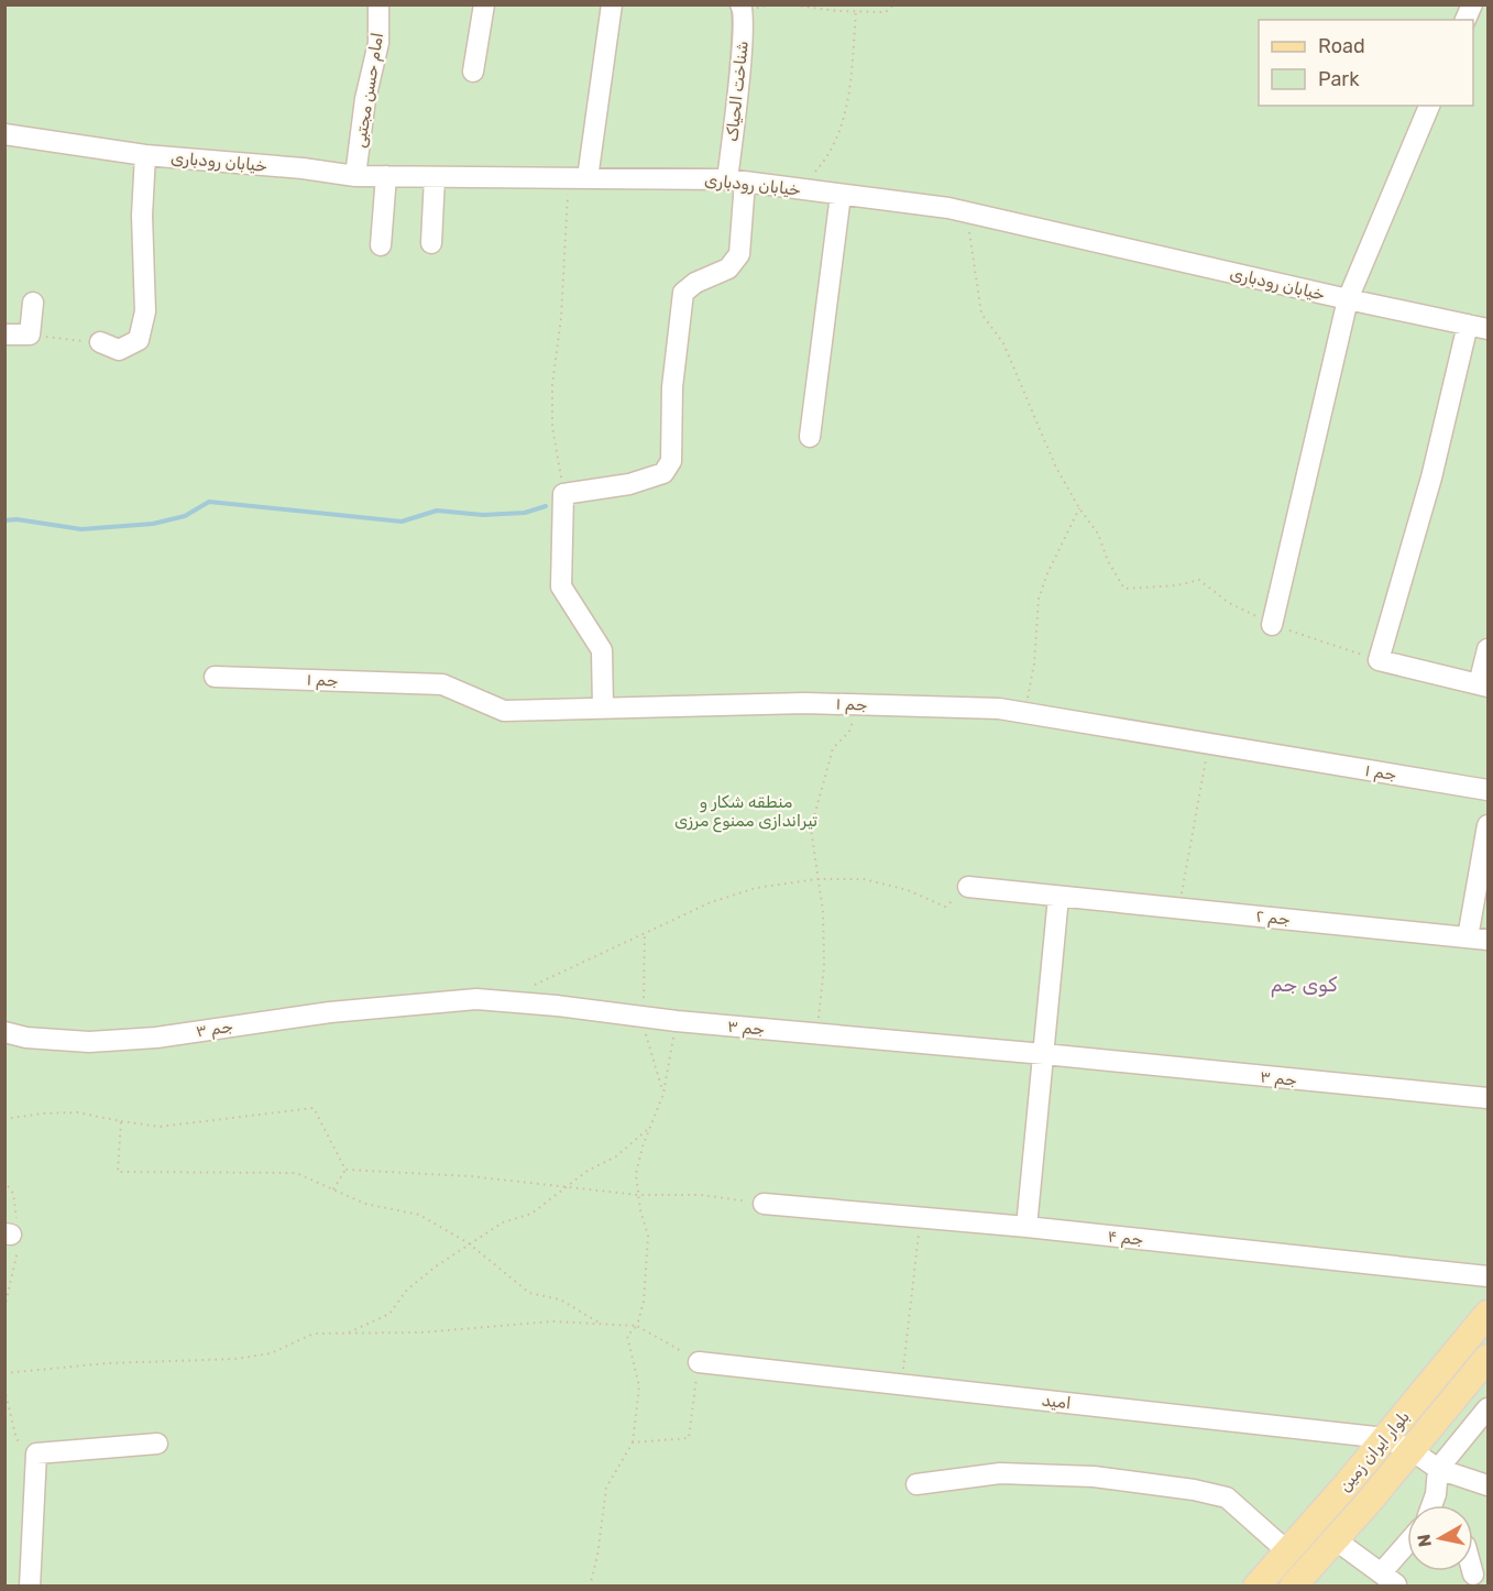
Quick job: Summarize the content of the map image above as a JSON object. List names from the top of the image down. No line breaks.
{"streets":{"main road":["بلوار ایران زمین"],"street":["امام حسن مجتبی","شناخت الحیاک","خیابان رودباری","جم ۱","جم ۲","جم ۳","جم ۴","امید"]},"crossings":[["امام حسن مجتبی","خیابان رودباری"],["شناخت الحیاک","خیابان رودباری"],["امید","بلوار ایران زمین"]],"districts":["کوی جم"],"parks":["منطقه شکار و تیراندازی ممنوع مرزی"],"legend":["Road","Park"],"north":"left"}
